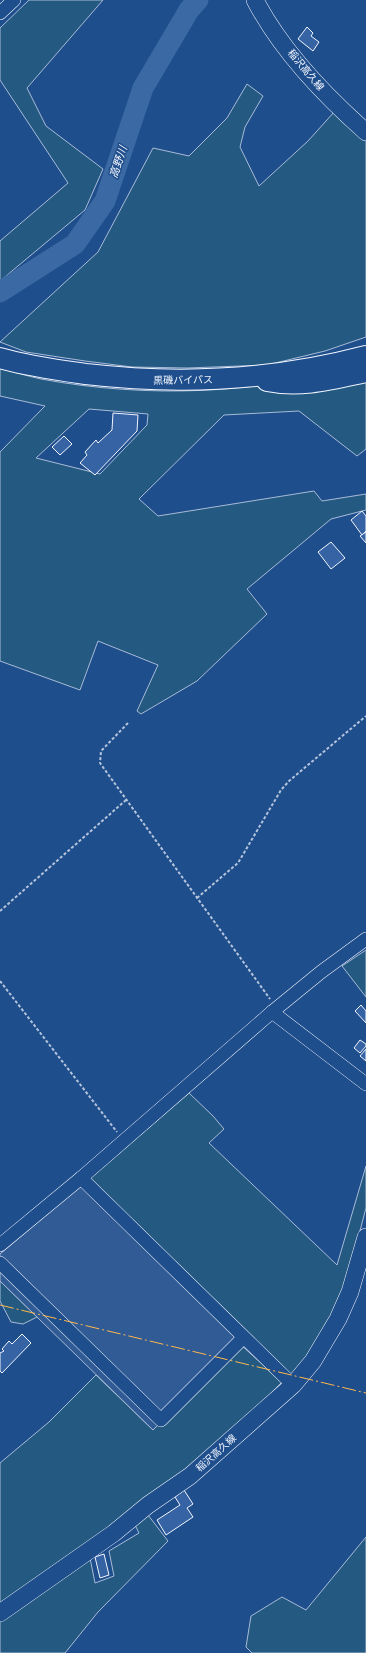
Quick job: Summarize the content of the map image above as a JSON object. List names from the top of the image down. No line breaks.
{"streets":{"highway":["黒磯バイパス"],"main road":["稲沢高久線"]},"water":["高野川"]}
